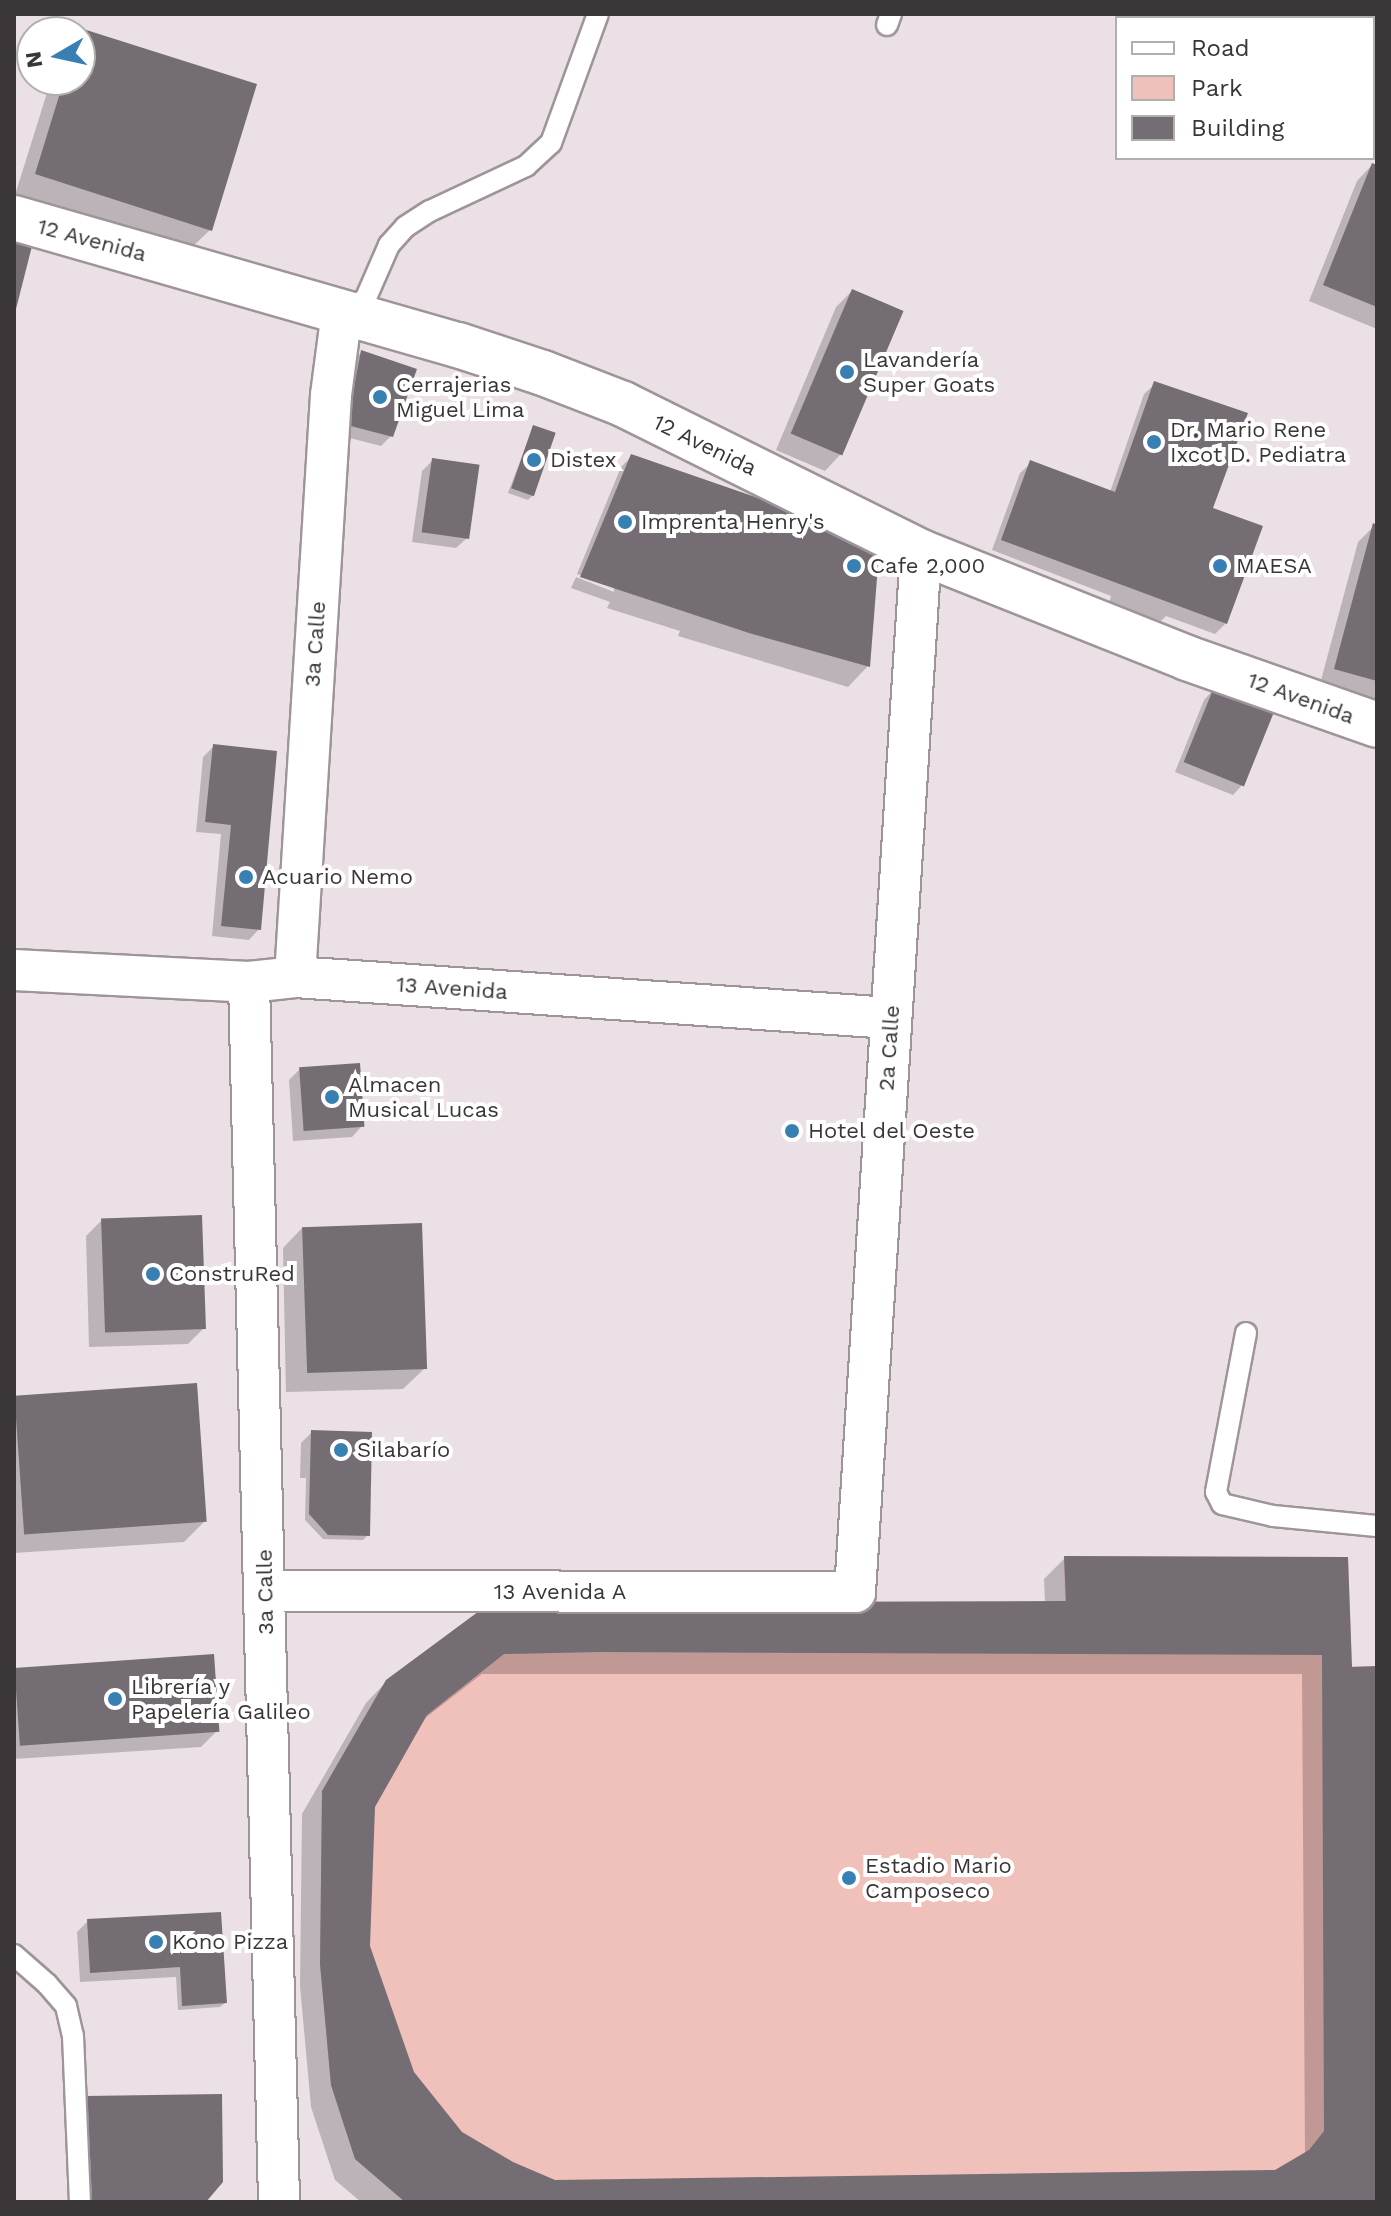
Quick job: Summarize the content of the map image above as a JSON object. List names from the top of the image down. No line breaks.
{"streets":{"street":["12 Avenida","3a Calle","13 Avenida","2a Calle","13 Avenida A"]},"crossings":[["12 Avenida","3a Calle"],["12 Avenida","2a Calle"],["3a Calle","13 Avenida"],["3a Calle","13 Avenida A"],["13 Avenida","2a Calle"],["2a Calle","13 Avenida A"]],"places":["Lavandería Super Goats","Cerrajerias Miguel Lima","Dr. Mario Rene Ixcot D. Pediatra","Distex","Imprenta Henry's","Cafe 2,000","MAESA","Acuario Nemo","Almacen Musical Lucas","Hotel del Oeste","ConstruRed","Silabarío","Librería y Papelería Galileo","Estadio Mario Camposeco","Kono Pizza"],"legend":["Road","Park","Building"],"north":"left"}
